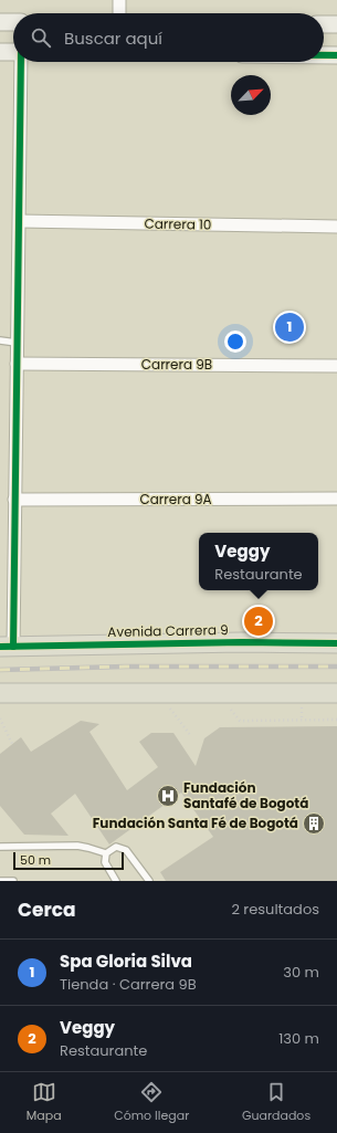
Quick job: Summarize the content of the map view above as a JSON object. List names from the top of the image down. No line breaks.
{"streets":{"main road":["Avenida Carrera 9"],"street":["Carrera 10","Carrera 9B","Carrera 9A"]},"places":{"hospital":["Fundación Santafé de Bogotá"],"building":["Fundación Santa Fé de Bogotá"]},"scale_bar":"50 m","north":"top right","page":{"search":"Buscar aquí","pins":["1","2"],"popup":["Veggy","Restaurante"],"scale":"50 m","heading":["Cerca","2 resultados"],"list":[{"mark":"1","name":"Spa Gloria Silva","note":"Tienda · Carrera 9B","value":"30 m"},{"mark":"2","name":"Veggy","note":"Restaurante","value":"130 m"}],"nav":["Mapa","Cómo llegar","Guardados"]}}
